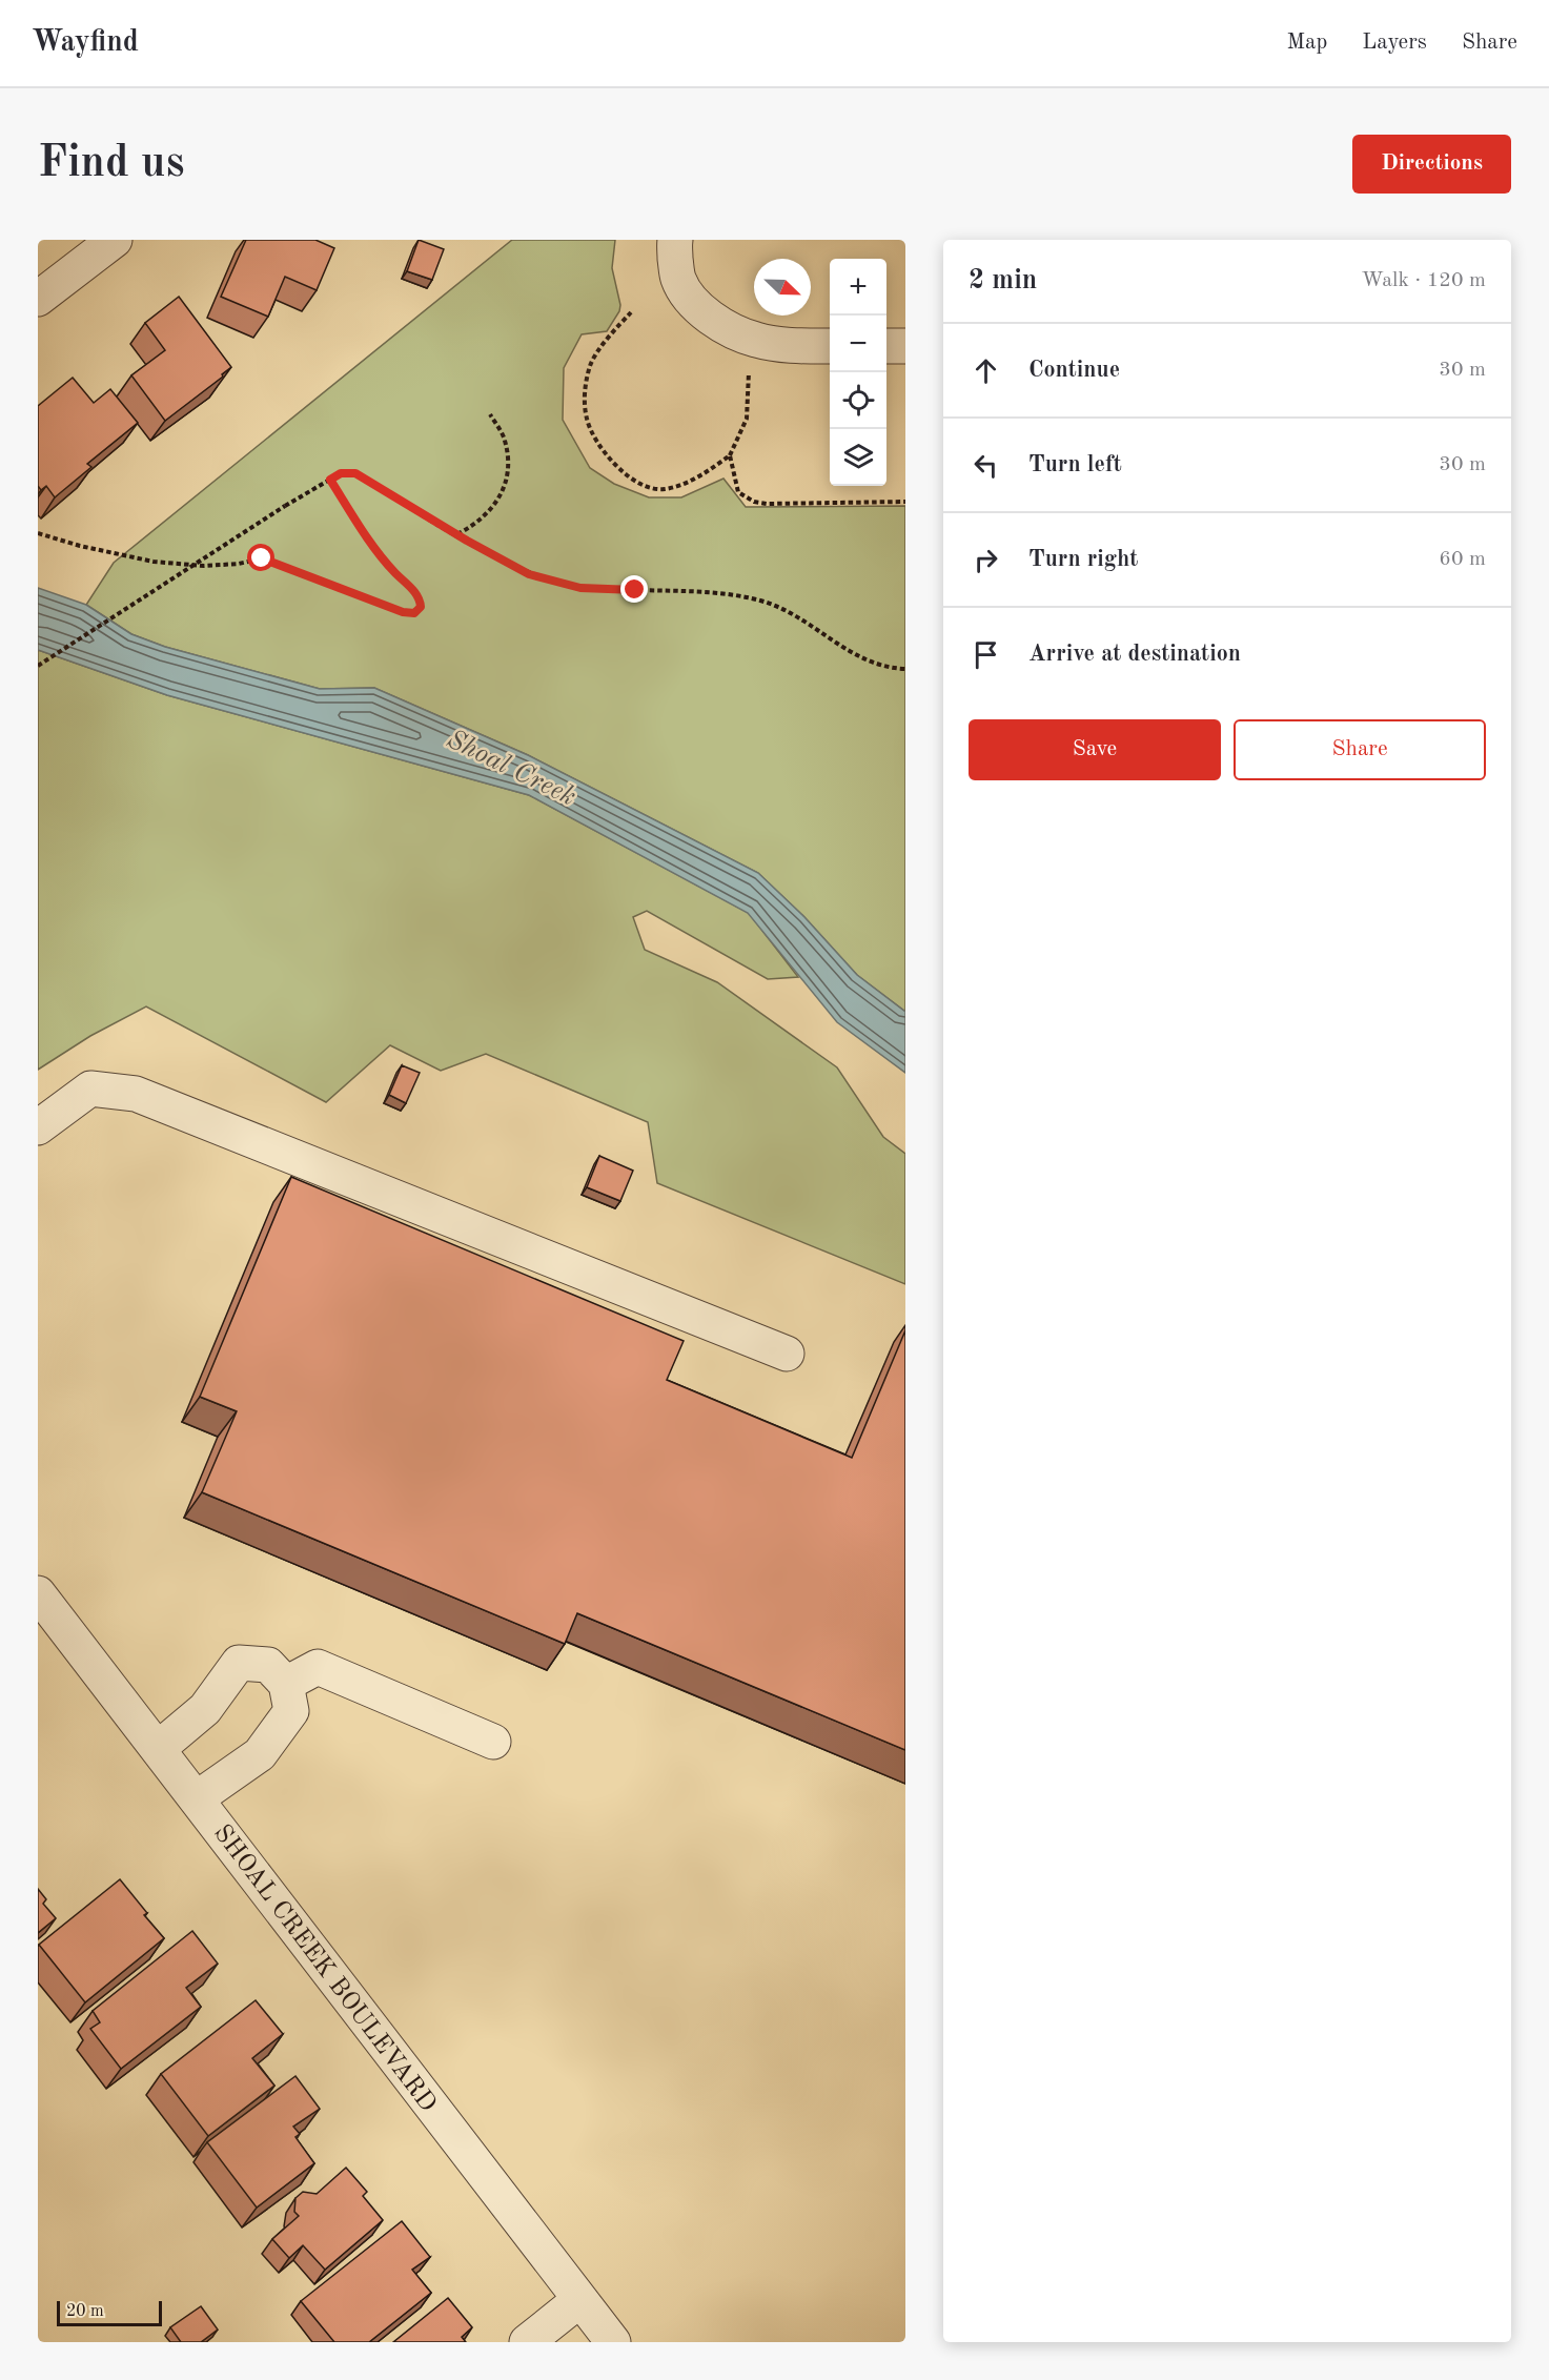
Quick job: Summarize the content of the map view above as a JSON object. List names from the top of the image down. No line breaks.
{"streets":{"street":["SHOAL CREEK BOULEVARD"]},"water":["Shoal Creek"],"scale_bar":"20 m","north":"bottom right","page":{"header":"Wayfind","nav":["Map","Layers","Share"],"buttons":["Directions",["Save","Share"]],"title":"Find us","heading":["2 min","Walk · 120 m"],"map_buttons":["+","−"],"list":[["Continue","30 m"],["Turn left","30 m"],["Turn right","60 m"],"Arrive at destination"],"scale":"20 m"}}
